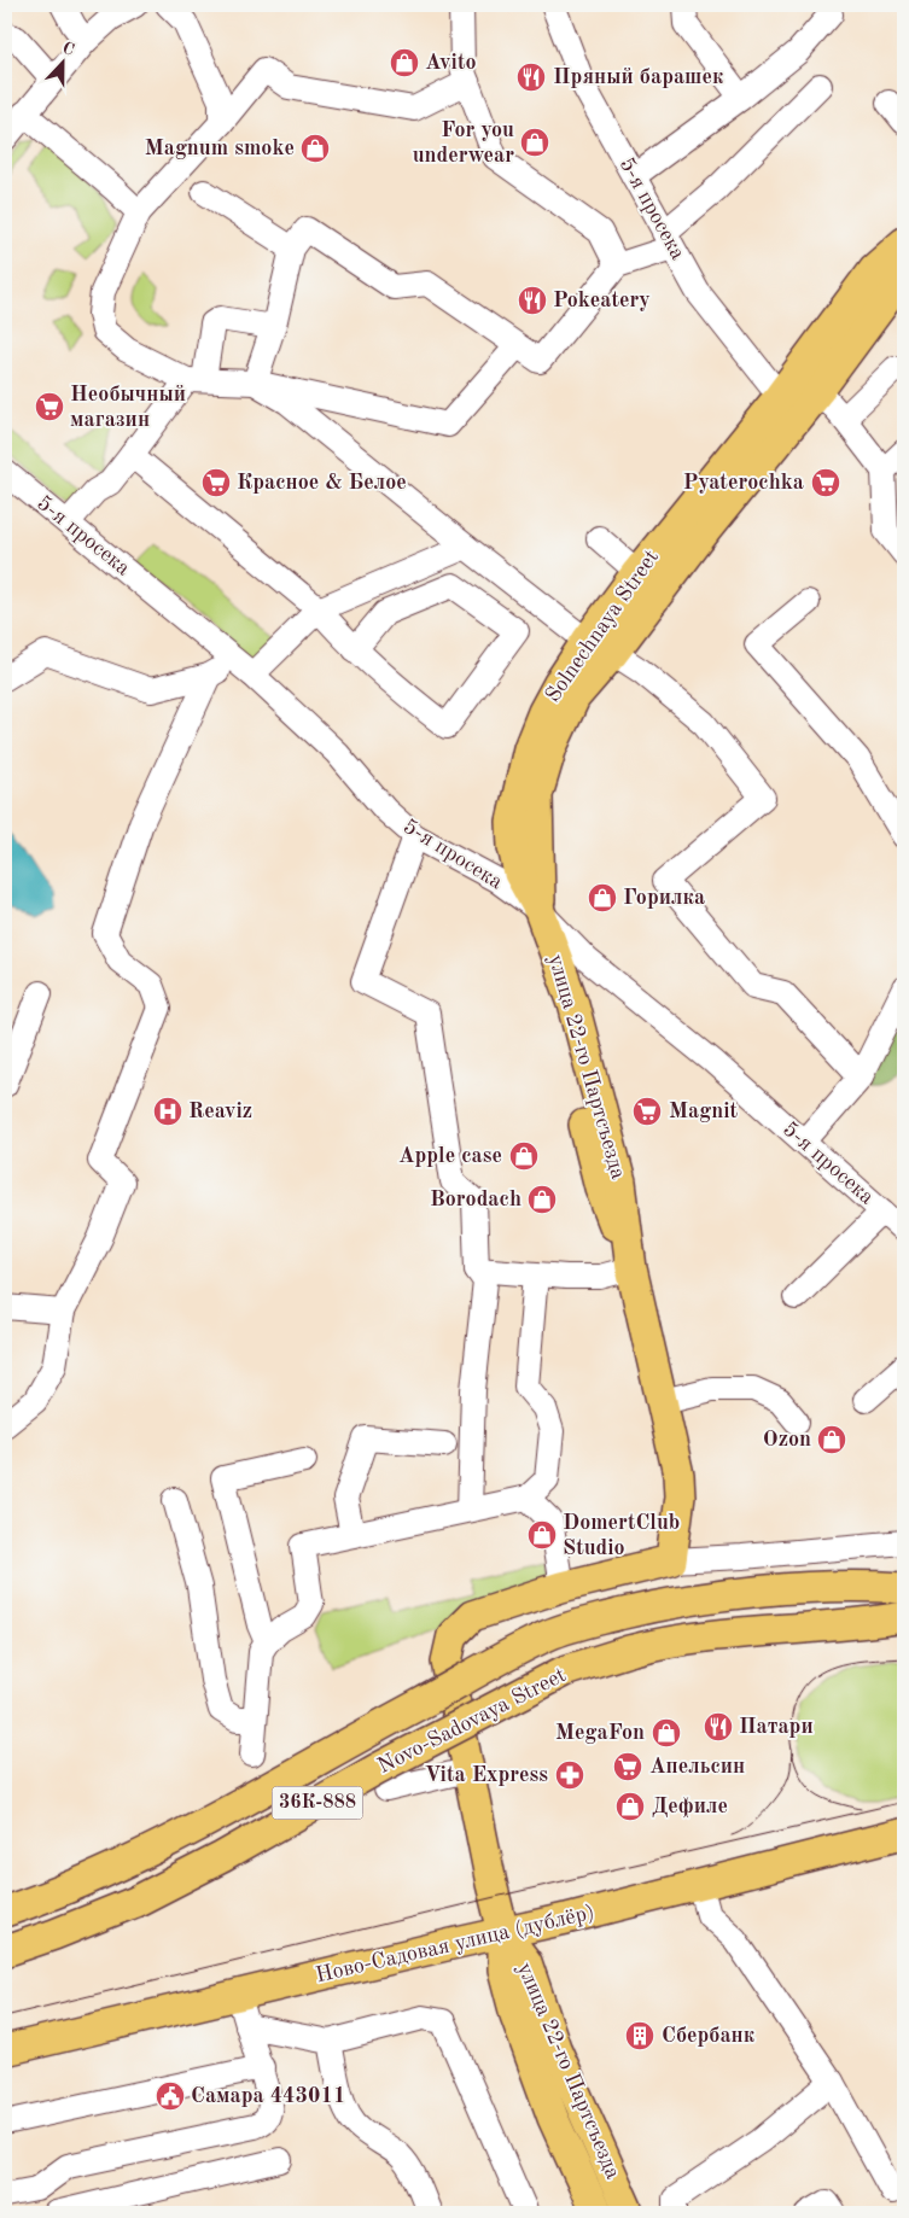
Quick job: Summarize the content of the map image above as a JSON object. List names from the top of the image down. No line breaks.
{"streets":{"main road":["Solnechnaya Street","улица 22-го Партсъезда","Novo-Sadovaya Street","36К-888","Ново-Садовая улица (дублёр)"],"street":["5-я просека"]},"crossings":[["5-я просека","Solnechnaya Street"],["5-я просека","улица 22-го Партсъезда"],["Solnechnaya Street","улица 22-го Партсъезда"],["улица 22-го Партсъезда","Ново-Садовая улица (дублёр)"]],"places":{"shop":["Avito","For you underwear","Magnum smoke","Горилка","Apple case","Borodach","Ozon","DomertClub Studio","MegaFon","Дефиле"],"restaurant":["Пряный барашек","Pokeatery","Патари"],"supermarket":["Необычный магазин","Красное & Белое","Pyaterochka","Magnit","Апельсин"],"hospital":["Reaviz"],"pharmacy":["Vita Express"],"building":["Сбербанк"],"public building":["Самара 443011"]},"north":"top"}
